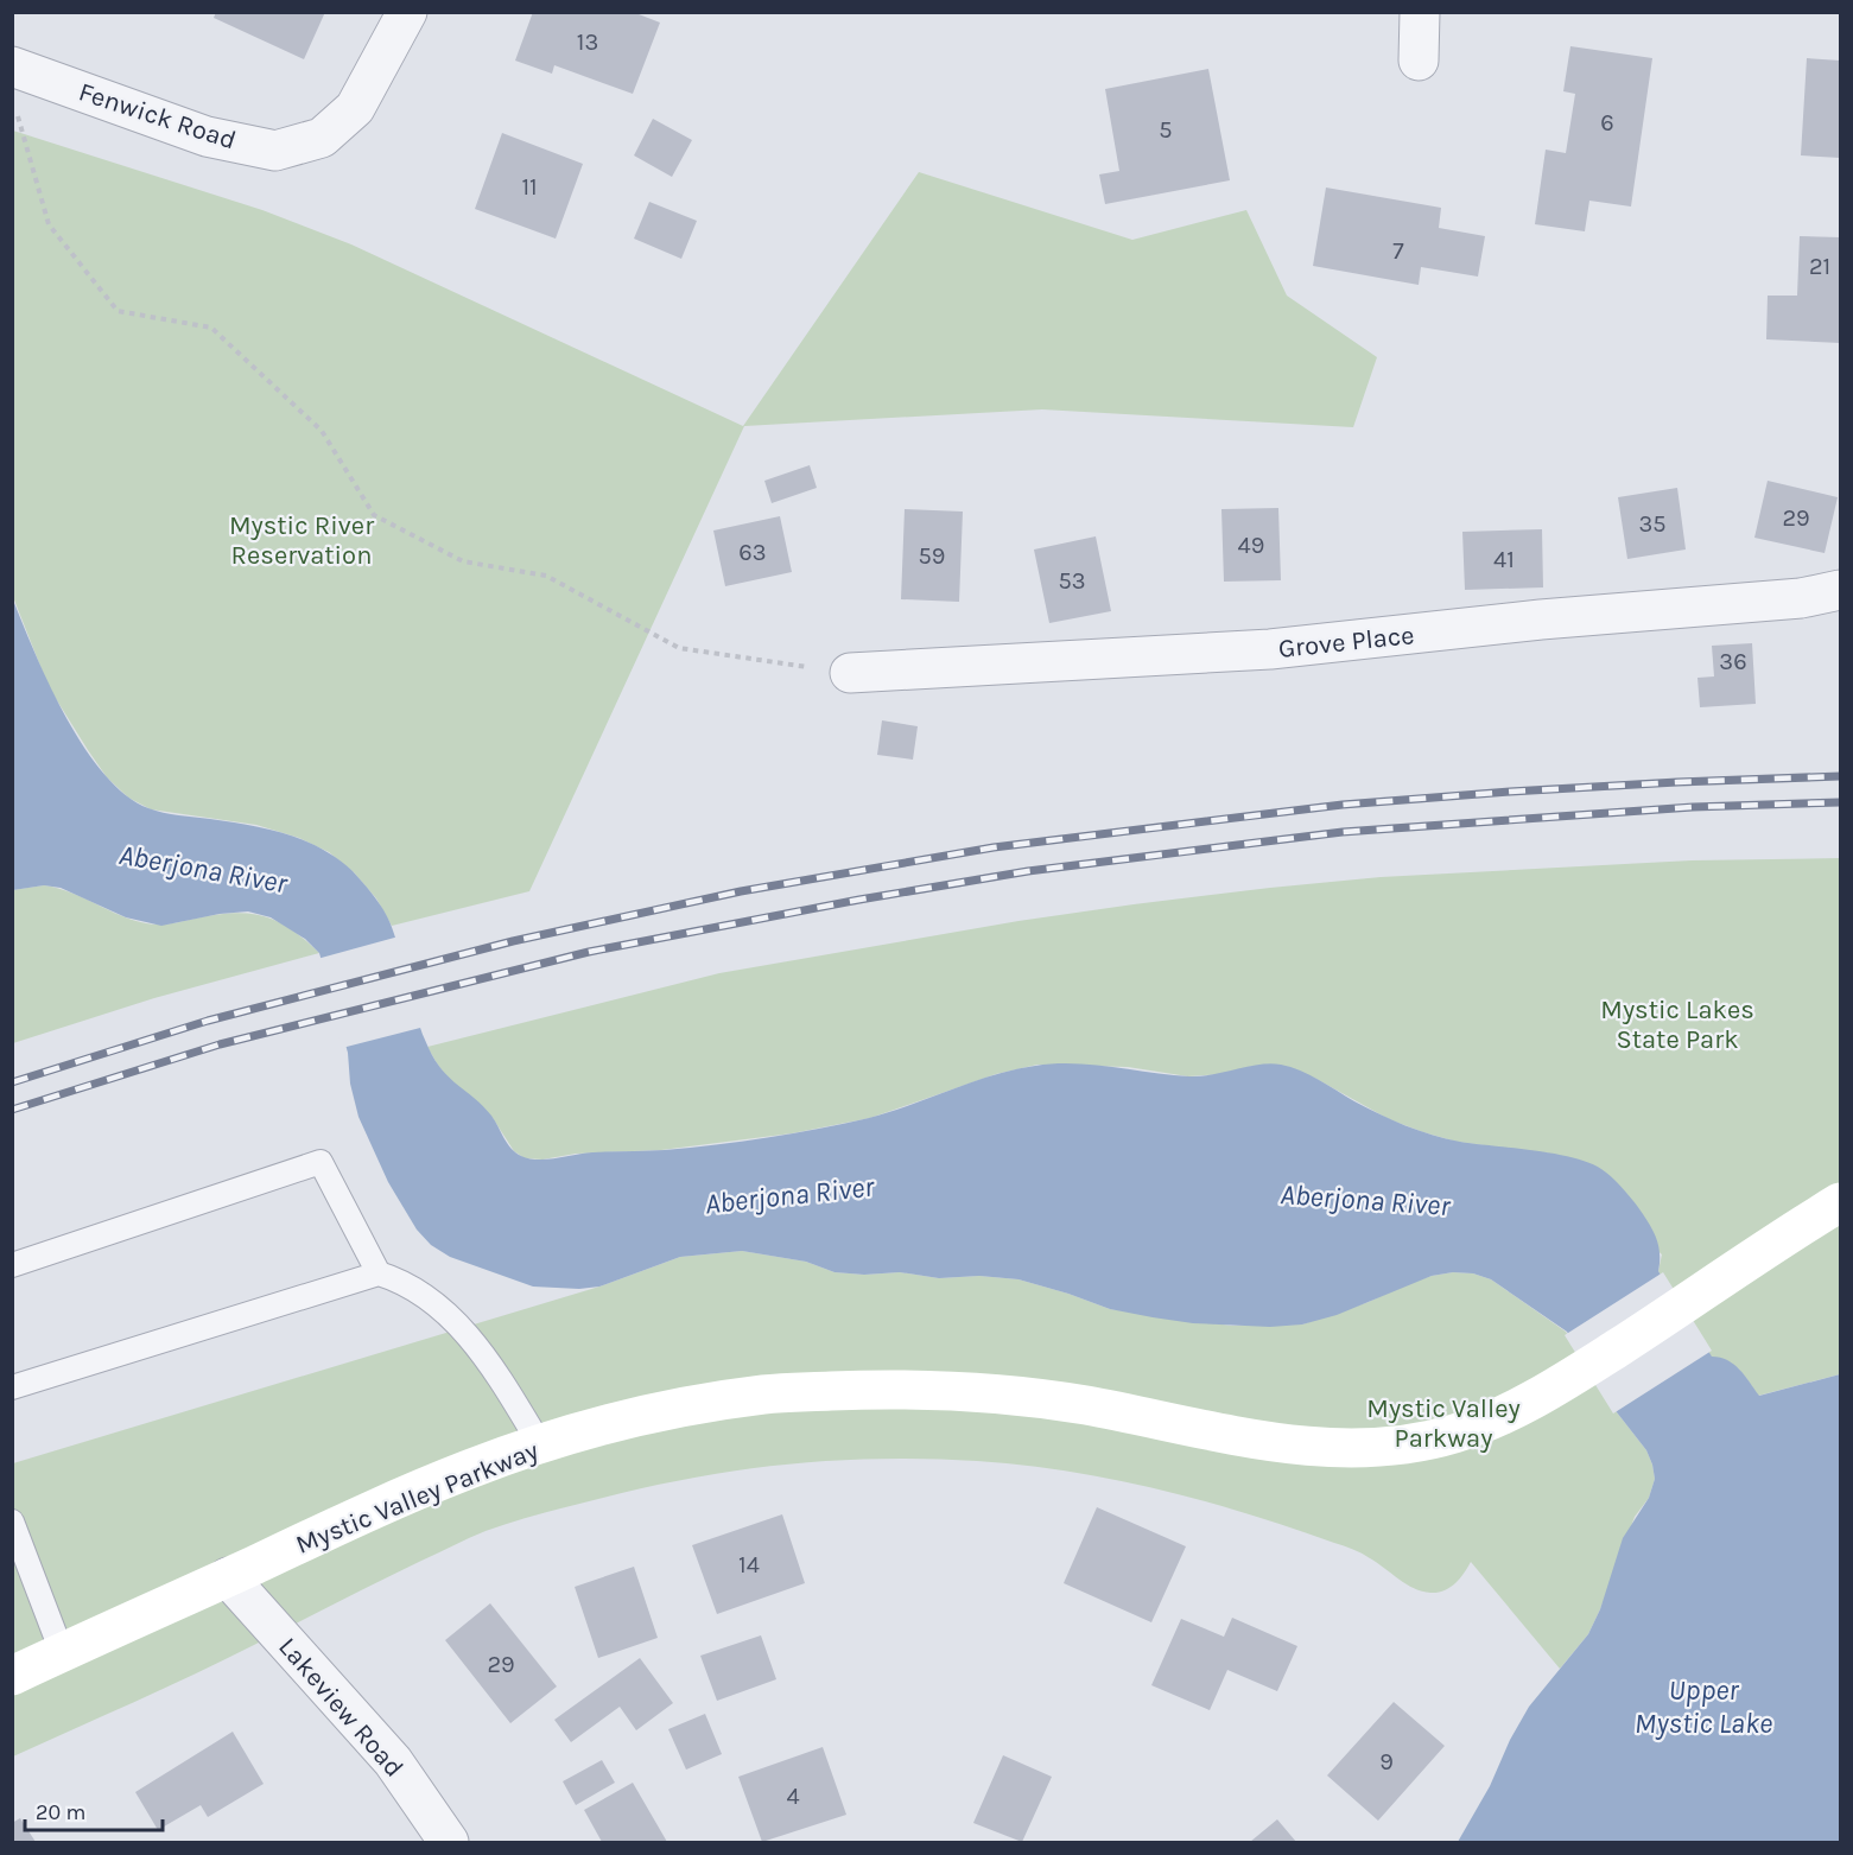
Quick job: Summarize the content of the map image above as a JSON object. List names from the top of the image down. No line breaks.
{"streets":{"main road":["Mystic Valley Parkway"],"street":["Fenwick Road","Grove Place","Lakeview Road"]},"crossings":[["Mystic Valley Parkway","Lakeview Road"]],"water":["Aberjona River","Upper Mystic Lake"],"parks":["Mystic River Reservation","Mystic Lakes State Park","Mystic Valley Parkway"],"house_numbers":["13","6","5","11","7","21","29","35","49","63","59","41","53","36","14","29","9","4"],"scale_bar":"20 m"}
